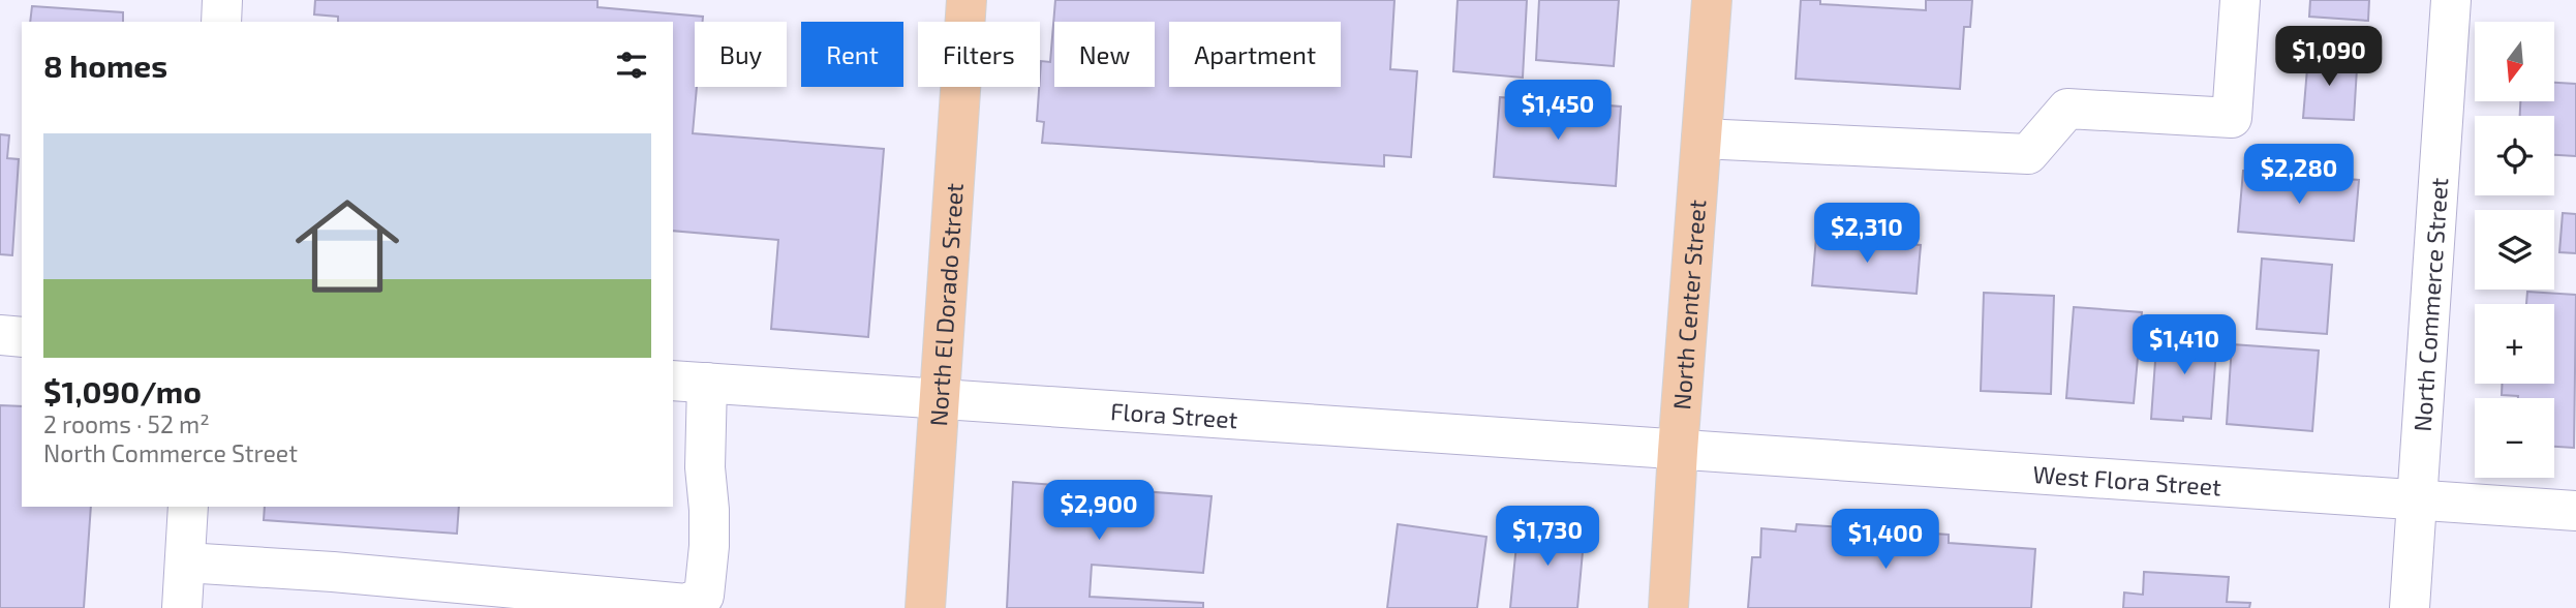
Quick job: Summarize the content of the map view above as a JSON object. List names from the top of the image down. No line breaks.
{"streets":{"main road":["North El Dorado Street","North Center Street"],"street":["North Commerce Street","Flora Street","West Flora Street"]},"crossings":[["North El Dorado Street","Flora Street"],["North Center Street","Flora Street"],["North Center Street","West Flora Street"],["North Commerce Street","West Flora Street"],["Flora Street","West Flora Street"]],"north":"bottom","page":{"map_buttons":["+","−"],"chip":["Buy","Rent","Filters","New","Apartment"],"heading":"8 homes","price":["$1,090","$1,450","$2,280","$2,310","$1,410","$2,900","$1,730","$1,400"],"list":[{"name":"$1,090/mo","note":"2 rooms · 52 m² · North Commerce Street"}]}}
